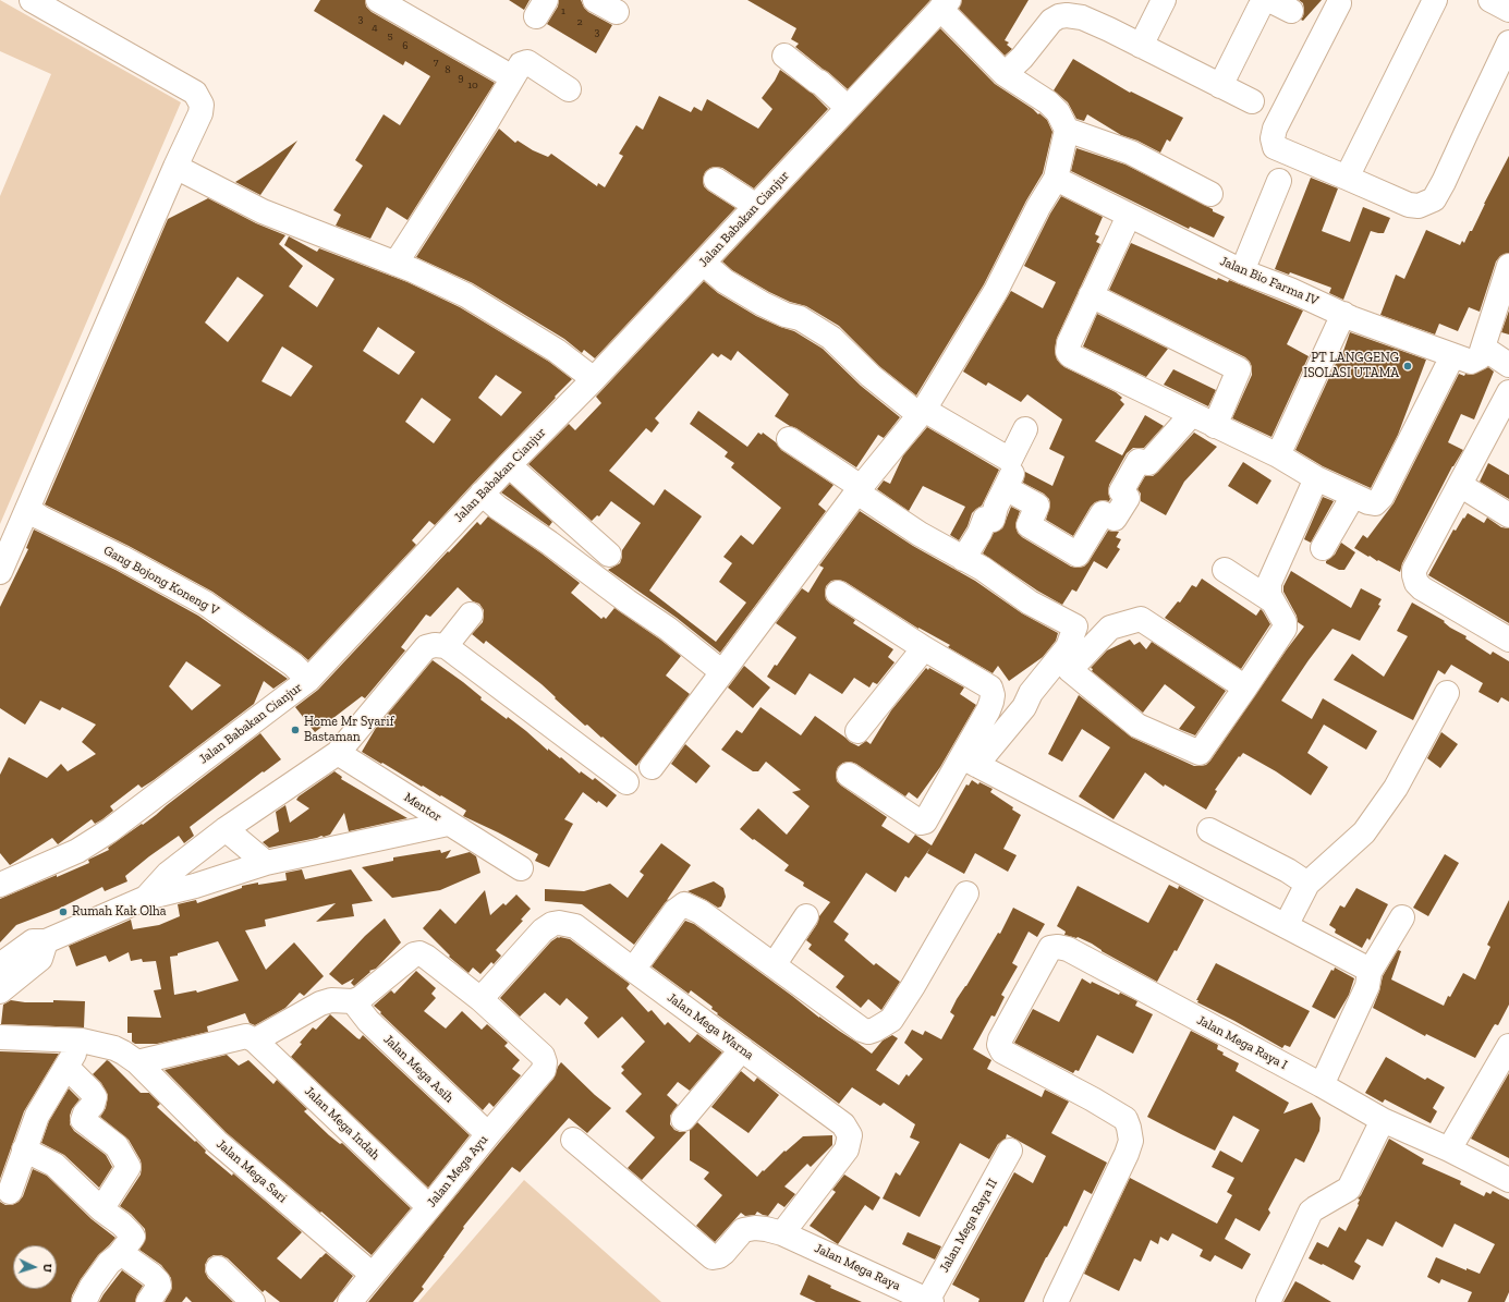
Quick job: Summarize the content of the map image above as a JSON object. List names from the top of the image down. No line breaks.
{"streets":{"street":["Jalan Babakan Cianjur","Jalan Bio Farma IV","Gang Bojong Koneng V","Mentor","Jalan Mega Warna","Jalan Mega Raya I","Jalan Mega Asih","Jalan Mega Indah","Jalan Mega Sari","Jalan Mega Ayu","Jalan Mega Raya II","Jalan Mega Raya"]},"crossings":[["Jalan Babakan Cianjur","Gang Bojong Koneng V"],["Jalan Mega Warna","Jalan Mega Ayu"],["Jalan Mega Warna","Jalan Mega Raya"],["Jalan Mega Asih","Jalan Mega Ayu"],["Jalan Mega Indah","Jalan Mega Ayu"],["Jalan Mega Sari","Jalan Mega Ayu"],["Jalan Mega Raya II","Jalan Mega Raya"]],"places":["PT LANGGENG ISOLASI UTAMA","Home Mr Syarif Bastaman","Rumah Kak Olha"],"house_numbers":["1","3","2","4","3","5","6","7","8","9","10"],"north":"right"}
